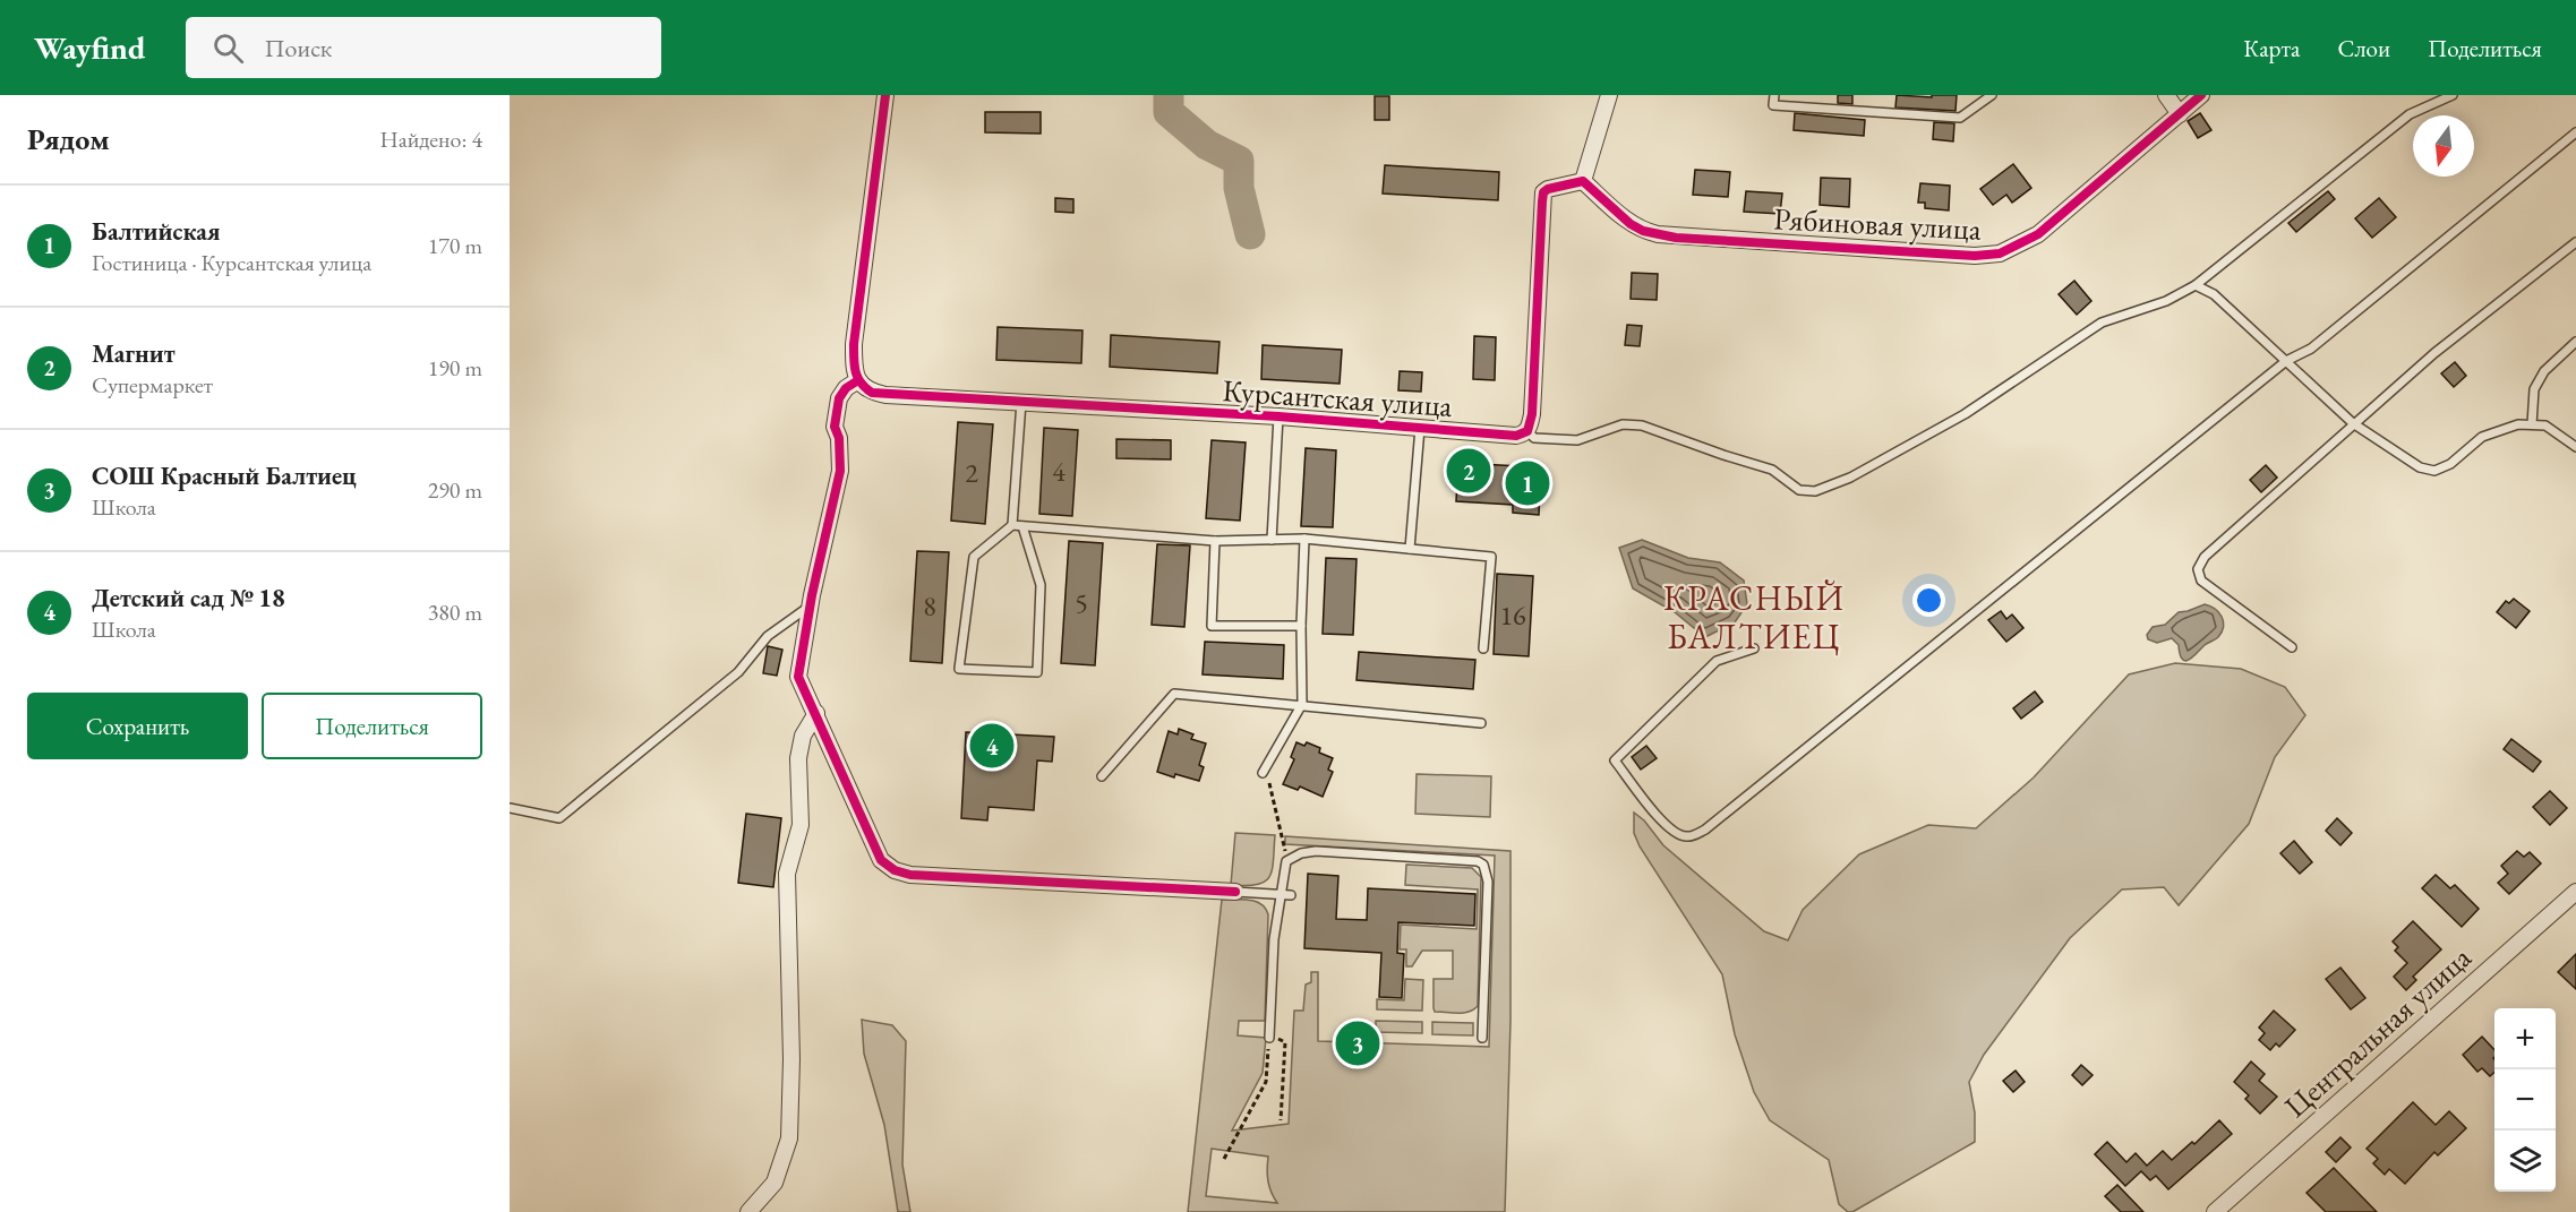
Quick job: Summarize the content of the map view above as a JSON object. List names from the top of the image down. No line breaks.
{"streets":{"street":["Рябиновая улица","Курсантская улица","Центральная улица"]},"districts":["КРАСНЫЙ БАЛТИЕЦ"],"house_numbers":["4","2","5","8","16"],"north":"bottom","page":{"header":"Wayfind","search":"Поиск","nav":["Карта","Слои","Поделиться"],"heading":["Рядом","Найдено: 4"],"list":[{"mark":"1","name":"Балтийская","note":"Гостиница · Курсантская улица","value":"170 m"},{"mark":"2","name":"Магнит","note":"Супермаркет","value":"190 m"},{"mark":"3","name":"СОШ Красный Балтиец","note":"Школа","value":"290 m"},{"mark":"4","name":"Детский сад № 18","note":"Школа","value":"380 m"}],"pins":["2","1","4","3"],"buttons":["Сохранить","Поделиться"],"map_buttons":["+","−"]}}
